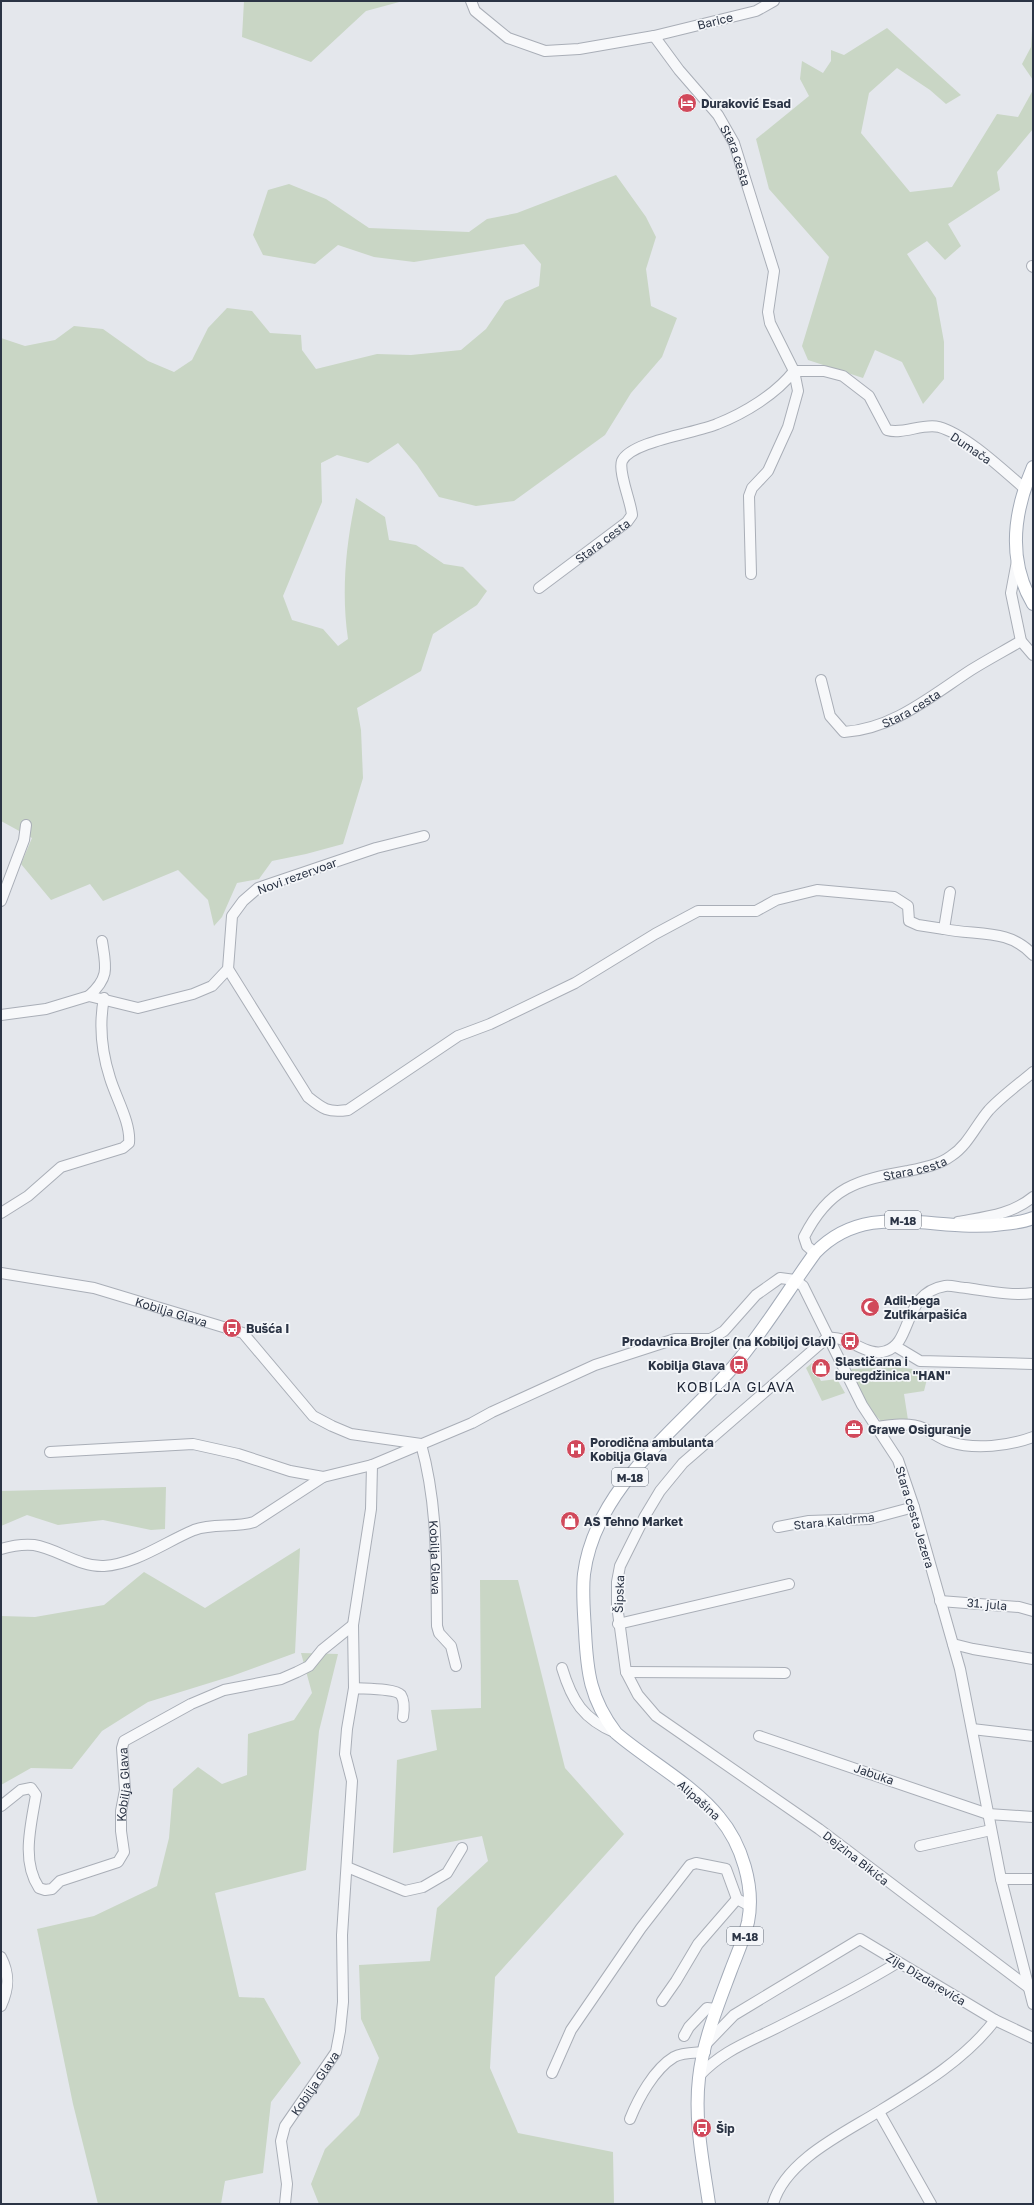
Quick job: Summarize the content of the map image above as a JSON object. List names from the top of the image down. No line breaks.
{"streets":{"main road":["M-18","Alipašina"],"street":["Barice","Stara cesta","Dumača","Novi rezervoar","Kobilja Glava","Stara cesta Jezera","Stara Kaldrma","Šipska","31. jula","Jabuka","Dejzina Bikića","Zije Dizdarevića"]},"crossings":[["Barice","Stara cesta"],["Stara cesta","Dumača"],["Stara cesta","M-18"],["M-18","Stara cesta Jezera"],["M-18","Alipašina"],["Stara cesta Jezera","Stara Kaldrma"],["Stara cesta Jezera","Šipska"],["Stara cesta Jezera","31. jula"],["Stara cesta Jezera","Jabuka"],["Stara cesta Jezera","Alipašina"],["Stara cesta Jezera","Dejzina Bikića"],["Šipska","Dejzina Bikića"],["Alipašina","Zije Dizdarevića"]],"districts":["KOBILJA GLAVA"],"places":{"hotel":["Duraković Esad"],"mosque":["Adil-bega Zulfikarpašića"],"bus stop":["Bušća I","Prodavnica Brojler (na Kobiljoj Glavi)","Kobilja Glava","Šip"],"shop":["Slastičarna i buregdžinica \"HAN\"","AS Tehno Market"],"office":["Grawe Osiguranje"],"hospital":["Porodična ambulanta Kobilja Glava"]}}
